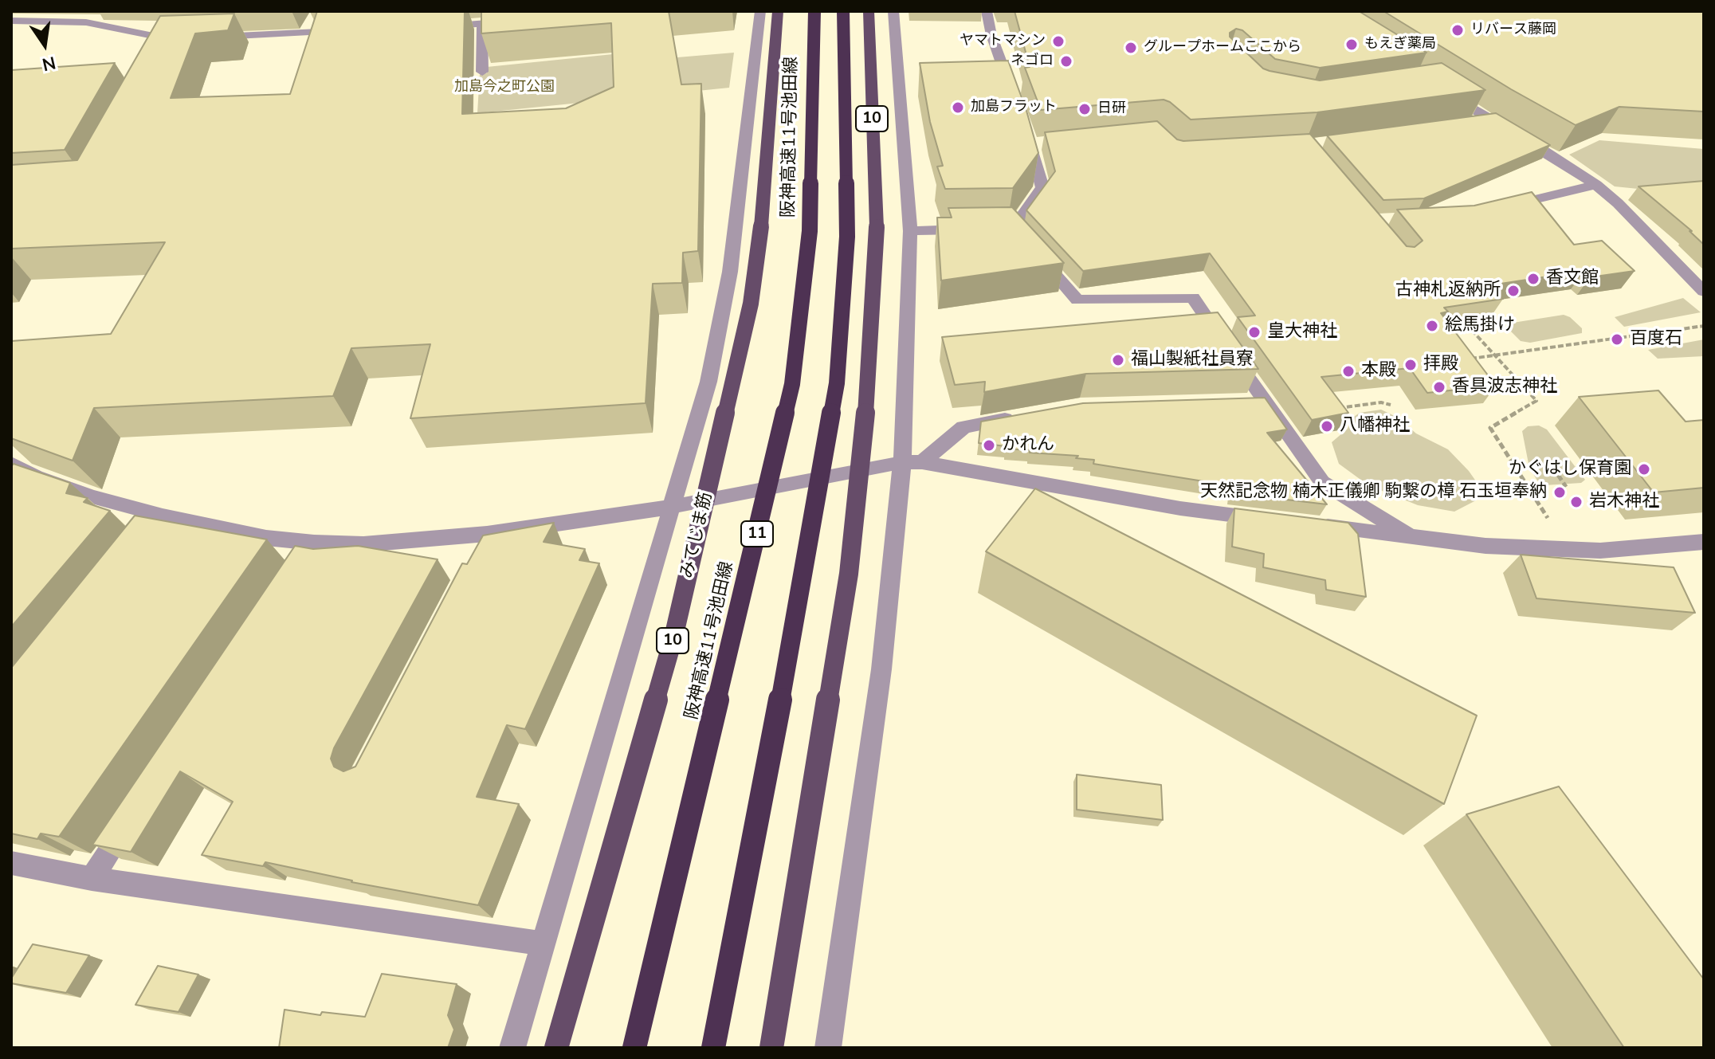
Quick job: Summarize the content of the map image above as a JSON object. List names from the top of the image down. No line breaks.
{"streets":{"highway":["阪神高速11号池田線","11"],"main road":["10","みてじま筋"]},"parks":["加島今之町公園"],"places":["リバース藤岡","ヤマトマシン","もえぎ薬局","グループホームここから","ネゴロ","加島フラット","日研","香文館","古神札返納所","絵馬掛け","皇大神社","百度石","福山製紙社員寮","拝殿","本殿","香具波志神社","八幡神社","かれん","かぐはし保育園","天然記念物 楠木正儀卿 駒繋の樟 石玉垣奉納","岩木神社"],"north":"bottom"}
